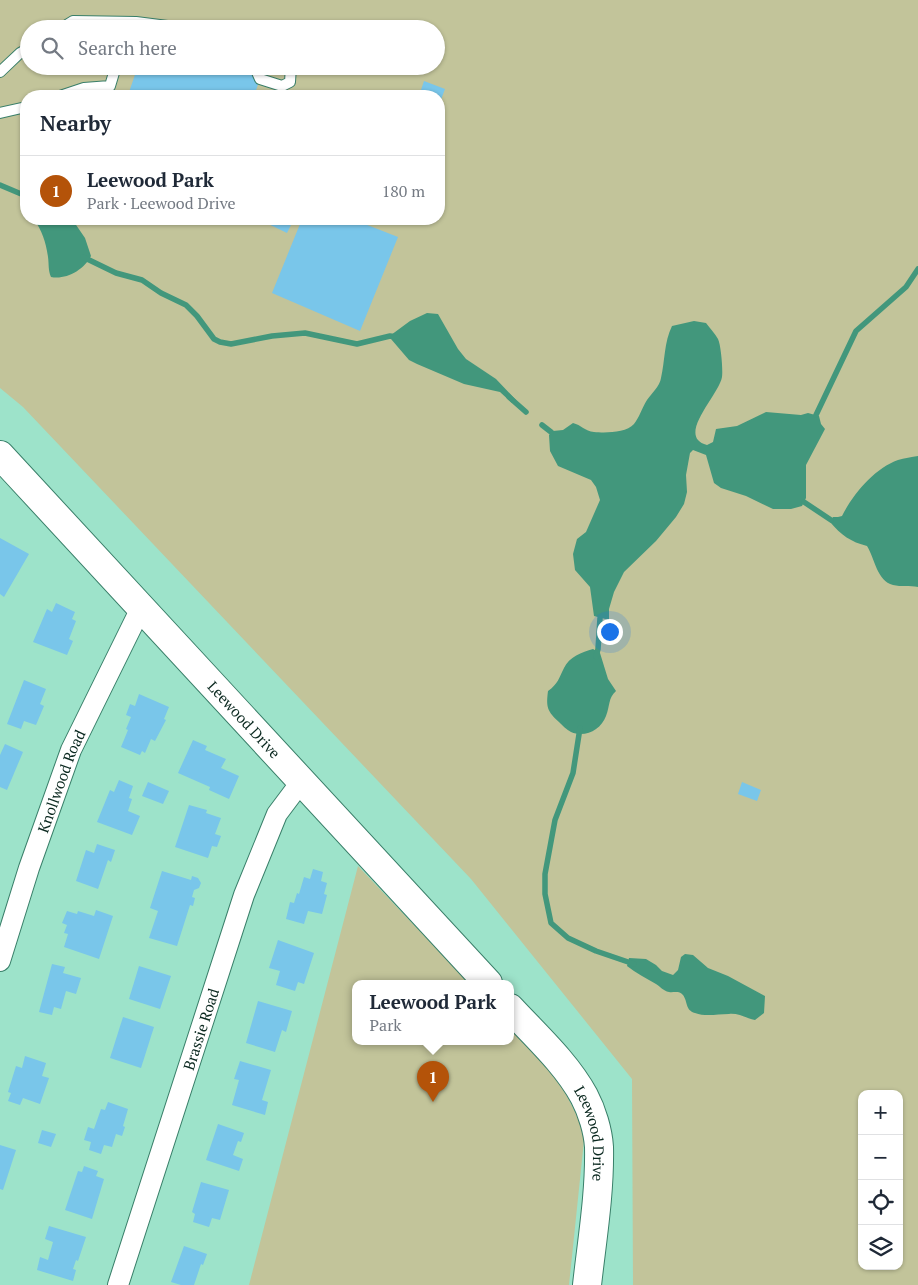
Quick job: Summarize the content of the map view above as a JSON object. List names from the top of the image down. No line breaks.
{"streets":{"street":["Leewood Drive","Knollwood Road","Brassie Road"]},"crossings":[["Leewood Drive","Knollwood Road"],["Leewood Drive","Brassie Road"]],"page":{"search":"Search here","heading":"Nearby","list":[{"mark":"1","name":"Leewood Park","note":"Park · Leewood Drive","value":"180 m"}],"popup":["Leewood Park","Park"],"pins":"1","map_buttons":["+","−"]}}
